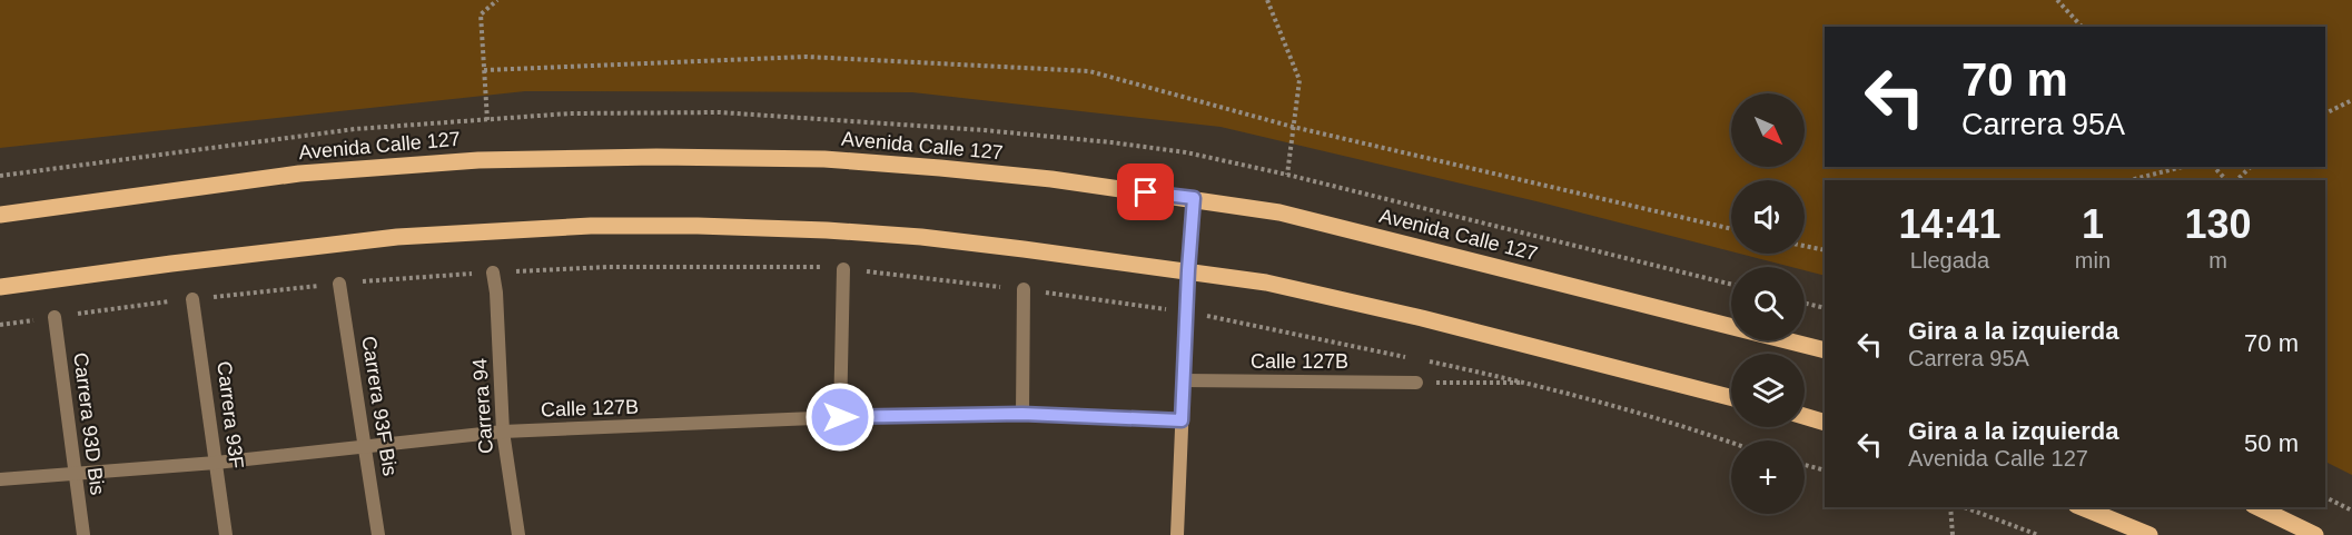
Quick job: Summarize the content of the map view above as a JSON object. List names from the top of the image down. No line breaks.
{"streets":{"main road":["Avenida Calle 127"],"street":["Calle 127B","Carrera 93F Bis","Carrera 94","Carrera 93F","Carrera 93D Bis"]},"crossings":[["Calle 127B","Carrera 93F Bis"],["Calle 127B","Carrera 94"],["Calle 127B","Carrera 93F"],["Calle 127B","Carrera 93D Bis"]],"north":"bottom right","page":{"turn":["70 m","Carrera 95A"],"map_buttons":"+","eta":["14:41","Llegada","1","min","130","m"],"list":[{"name":"Gira a la izquierda","note":"Carrera 95A","value":"70 m"},{"name":"Gira a la izquierda","note":"Avenida Calle 127","value":"50 m"}]}}
